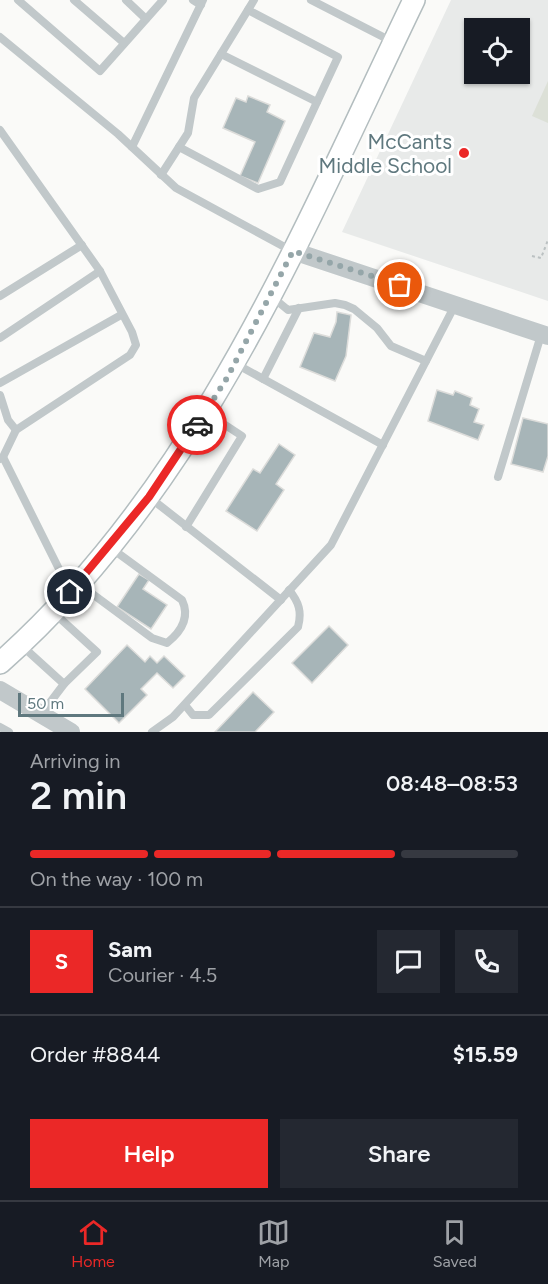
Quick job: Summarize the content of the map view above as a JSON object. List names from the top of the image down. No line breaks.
{"places":["McCants Middle School"],"scale_bar":"50 m","page":{"scale":"50 m","heading":["2 min","Arriving in","08:48–08:53"],"panel":["Sam","Courier · 4.5","Order #8844","$15.59"],"bar":"On the way · 100 m","round":"S","buttons":["Help","Share"],"tabs":["Home","Map","Saved"]}}
